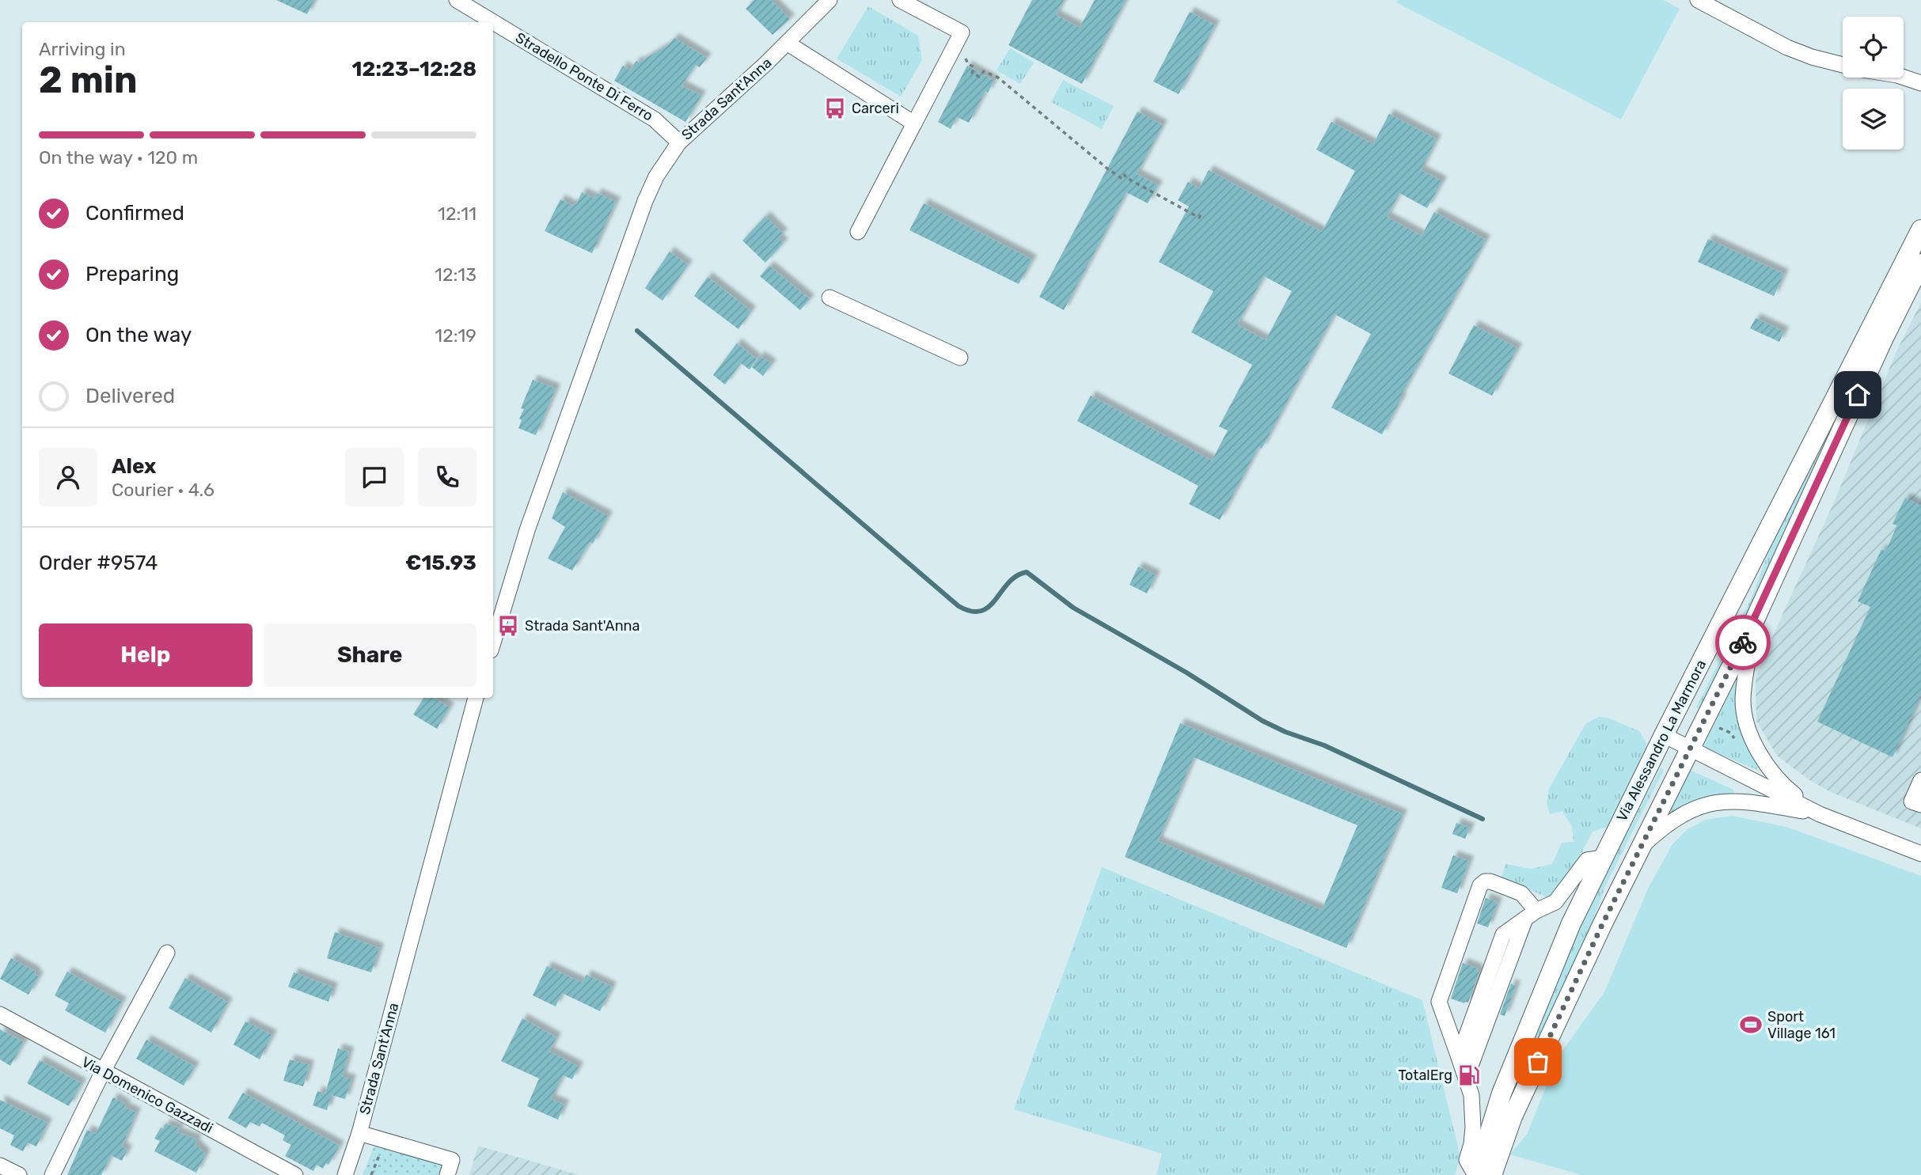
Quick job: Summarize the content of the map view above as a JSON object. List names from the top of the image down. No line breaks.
{"streets":{"main road":["Via Alessandro La Marmora"],"street":["Stradello Ponte Di Ferro","Strada Sant'Anna","Via Domenico Gazzadi"]},"crossings":[["Stradello Ponte Di Ferro","Strada Sant'Anna"]],"places":{"bus stop":["Carceri","Strada Sant'Anna"],"sports":["Sport Village 161"],"fuel station":["TotalErg"]},"page":{"heading":["2 min","Arriving in","12:23–12:28"],"panel":["Alex","Courier · 4.6","Order #9574","€15.93"],"bar":"On the way · 120 m","list":[["Confirmed","12:11"],["Preparing","12:13"],["On the way","12:19"],"Delivered"],"buttons":["Help","Share"]}}
